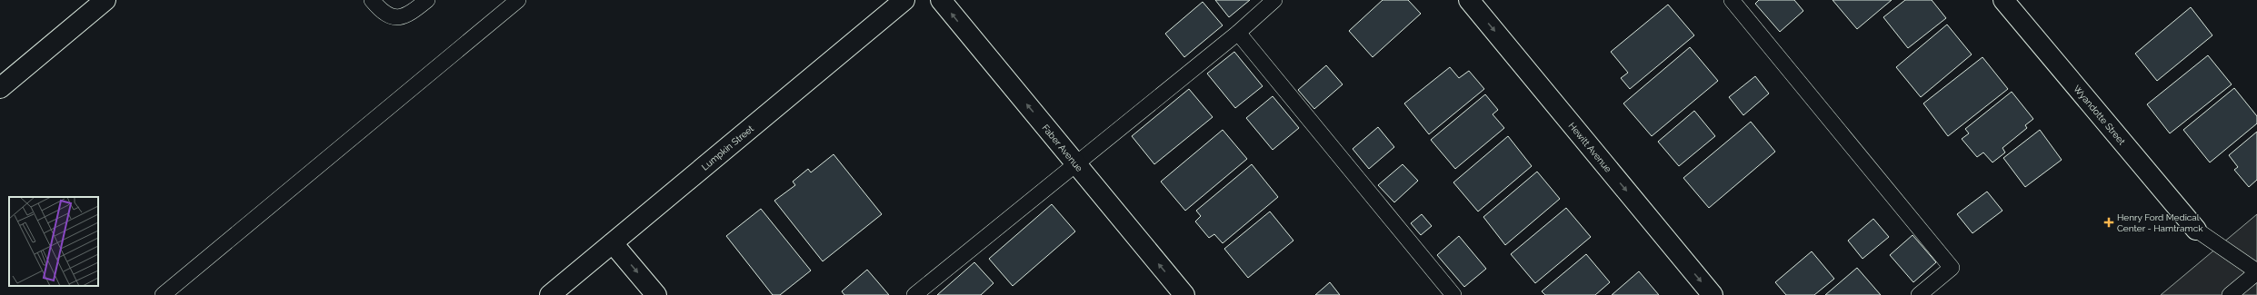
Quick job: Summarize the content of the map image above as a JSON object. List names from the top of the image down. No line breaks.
{"streets":{"street":["Wyandotte Street","Hewitt Avenue","Lumpkin Street","Faber Avenue"]},"one_way":["Hewitt Avenue","Faber Avenue"],"places":{"health":["Henry Ford Medical Center - Hamtramck"]}}
